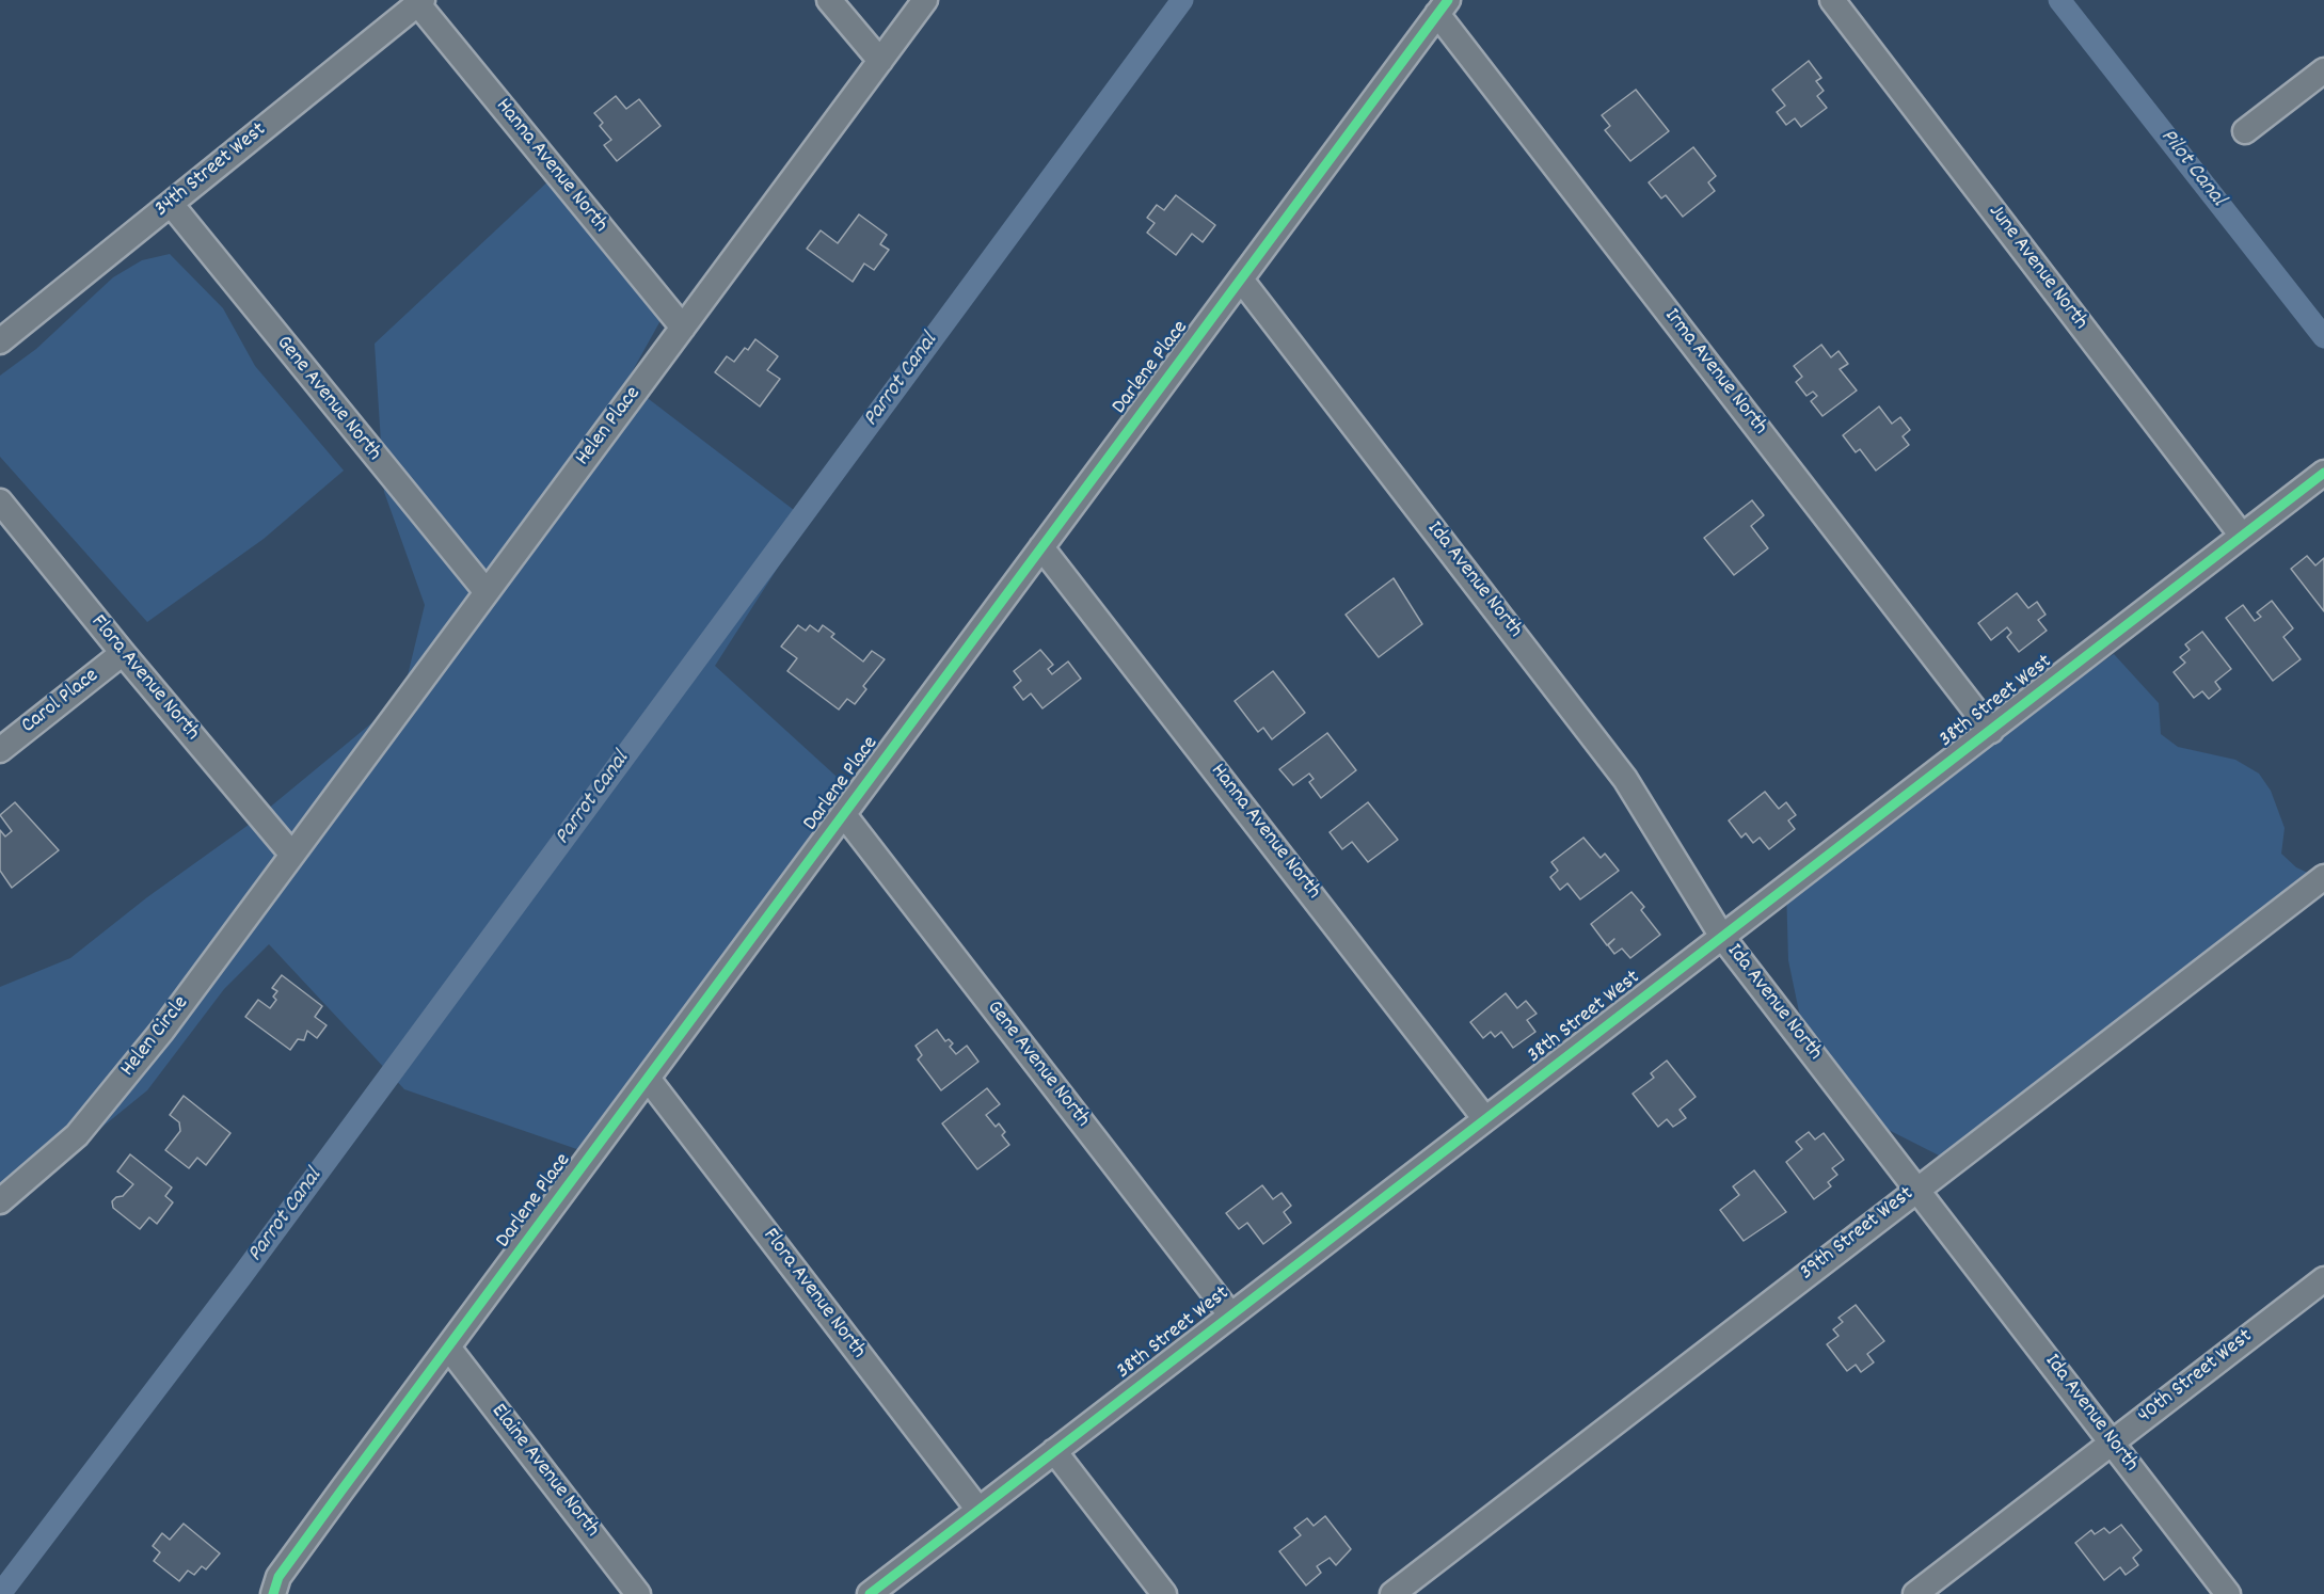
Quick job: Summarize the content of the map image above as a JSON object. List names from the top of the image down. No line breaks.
{"streets":{"street":["Hanna Avenue North","34th Street West","June Avenue North","Darlene Place","Irma Avenue North","Gene Avenue North","Helen Place","Ida Avenue North","Flora Avenue North","Carol Place","38th Street West","Helen Circle","39th Street West","40th Street West","Elaine Avenue North"]},"crossings":[["Hanna Avenue North","34th Street West"],["Hanna Avenue North","Darlene Place"],["Hanna Avenue North","Helen Place"],["Hanna Avenue North","38th Street West"],["34th Street West","Gene Avenue North"],["June Avenue North","38th Street West"],["Darlene Place","Irma Avenue North"],["Darlene Place","Gene Avenue North"],["Darlene Place","Ida Avenue North"],["Darlene Place","Flora Avenue North"],["Darlene Place","Elaine Avenue North"],["Irma Avenue North","38th Street West"],["Gene Avenue North","Helen Place"],["Gene Avenue North","38th Street West"],["Helen Place","Flora Avenue North"],["Helen Place","Helen Circle"],["Ida Avenue North","38th Street West"],["Ida Avenue North","39th Street West"],["Ida Avenue North","40th Street West"],["Flora Avenue North","Carol Place"],["Flora Avenue North","38th Street West"],["Flora Avenue North","Helen Circle"]],"water":["Pilot Canal","Parrot Canal"]}
